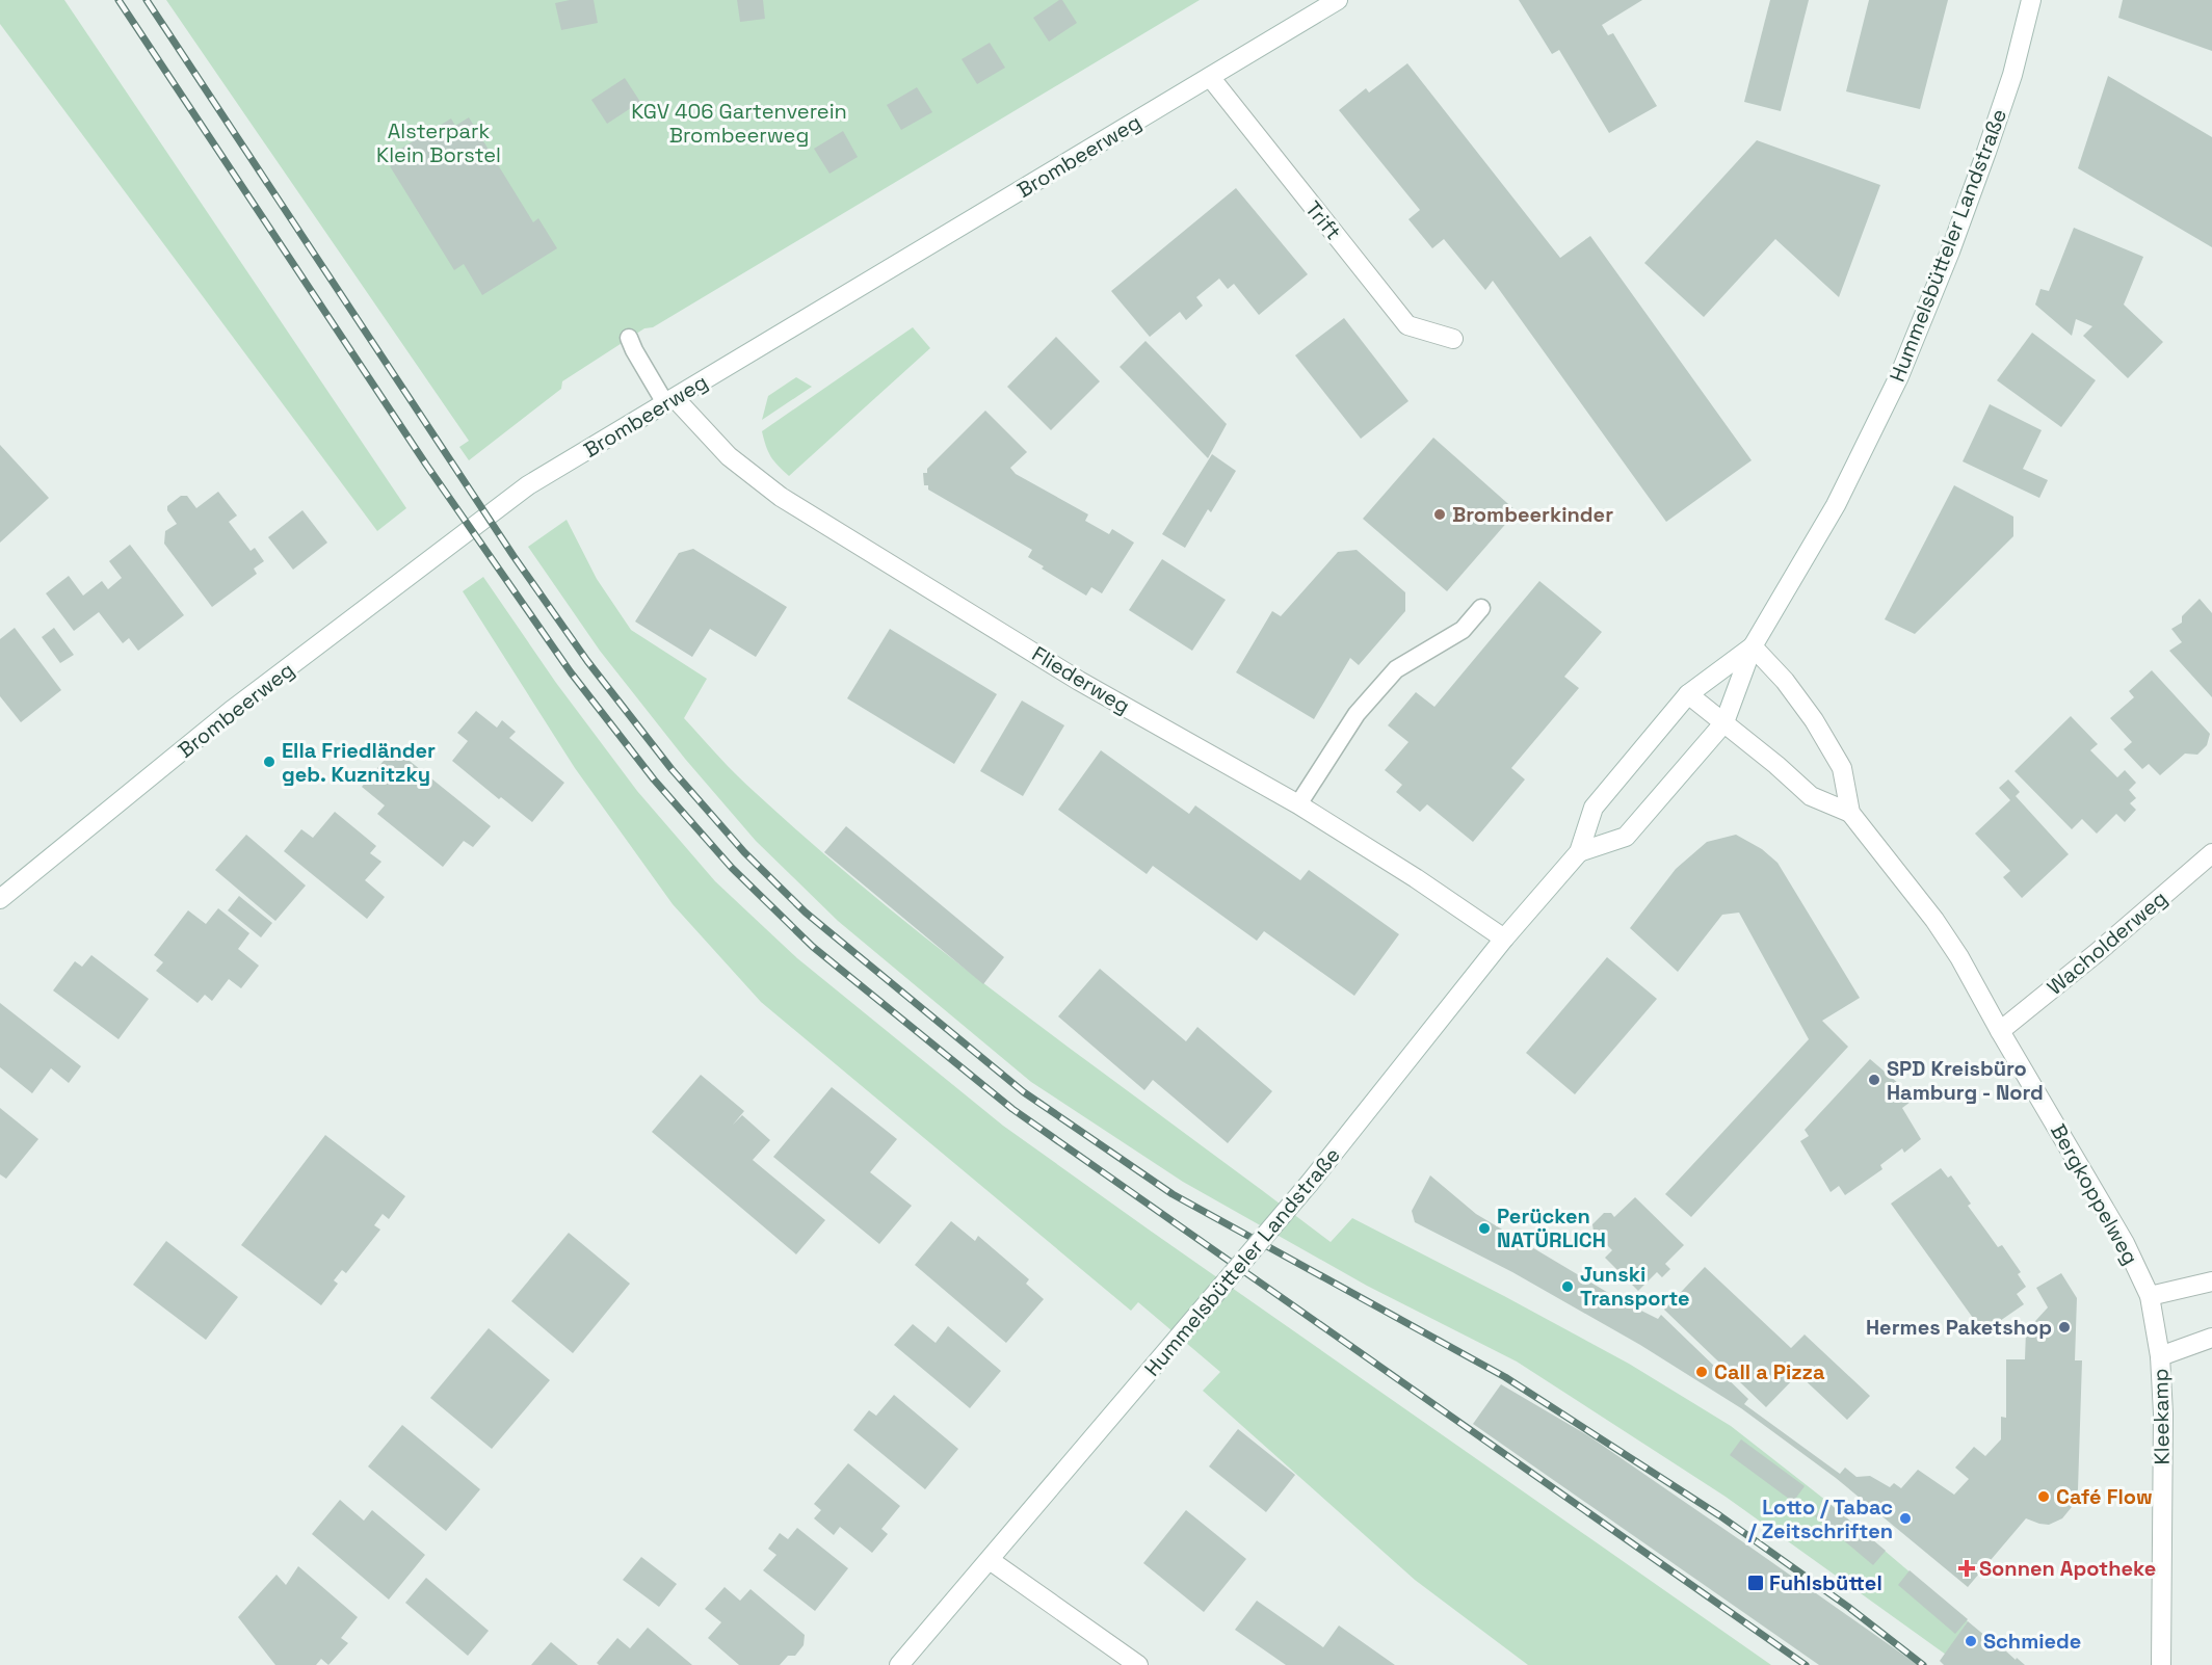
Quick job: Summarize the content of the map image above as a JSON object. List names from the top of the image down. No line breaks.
{"streets":{"main road":["Brombeerweg","Trift","Hummelsbütteler Landstraße","Fliederweg","Wacholderweg","Bergkoppelweg","Kleekamp"]},"crossings":[["Brombeerweg","Trift"],["Brombeerweg","Fliederweg"],["Hummelsbütteler Landstraße","Fliederweg"],["Hummelsbütteler Landstraße","Bergkoppelweg"],["Wacholderweg","Bergkoppelweg"],["Bergkoppelweg","Kleekamp"]],"parks":["KGV 406 Gartenverein Brombeerweg","Alsterpark Klein Borstel"],"places":{"other":["Brombeerkinder","Ella Friedländer geb. Kuznitzky","SPD Kreisbüro Hamburg - Nord","Perücken NATÜRLICH","Junski Transporte","Hermes Paketshop","Call a Pizza","Café Flow","Lotto / Tabac / Zeitschriften","Schmiede"],"health":["Sonnen Apotheke"],"transit":["Fuhlsbüttel"]}}
